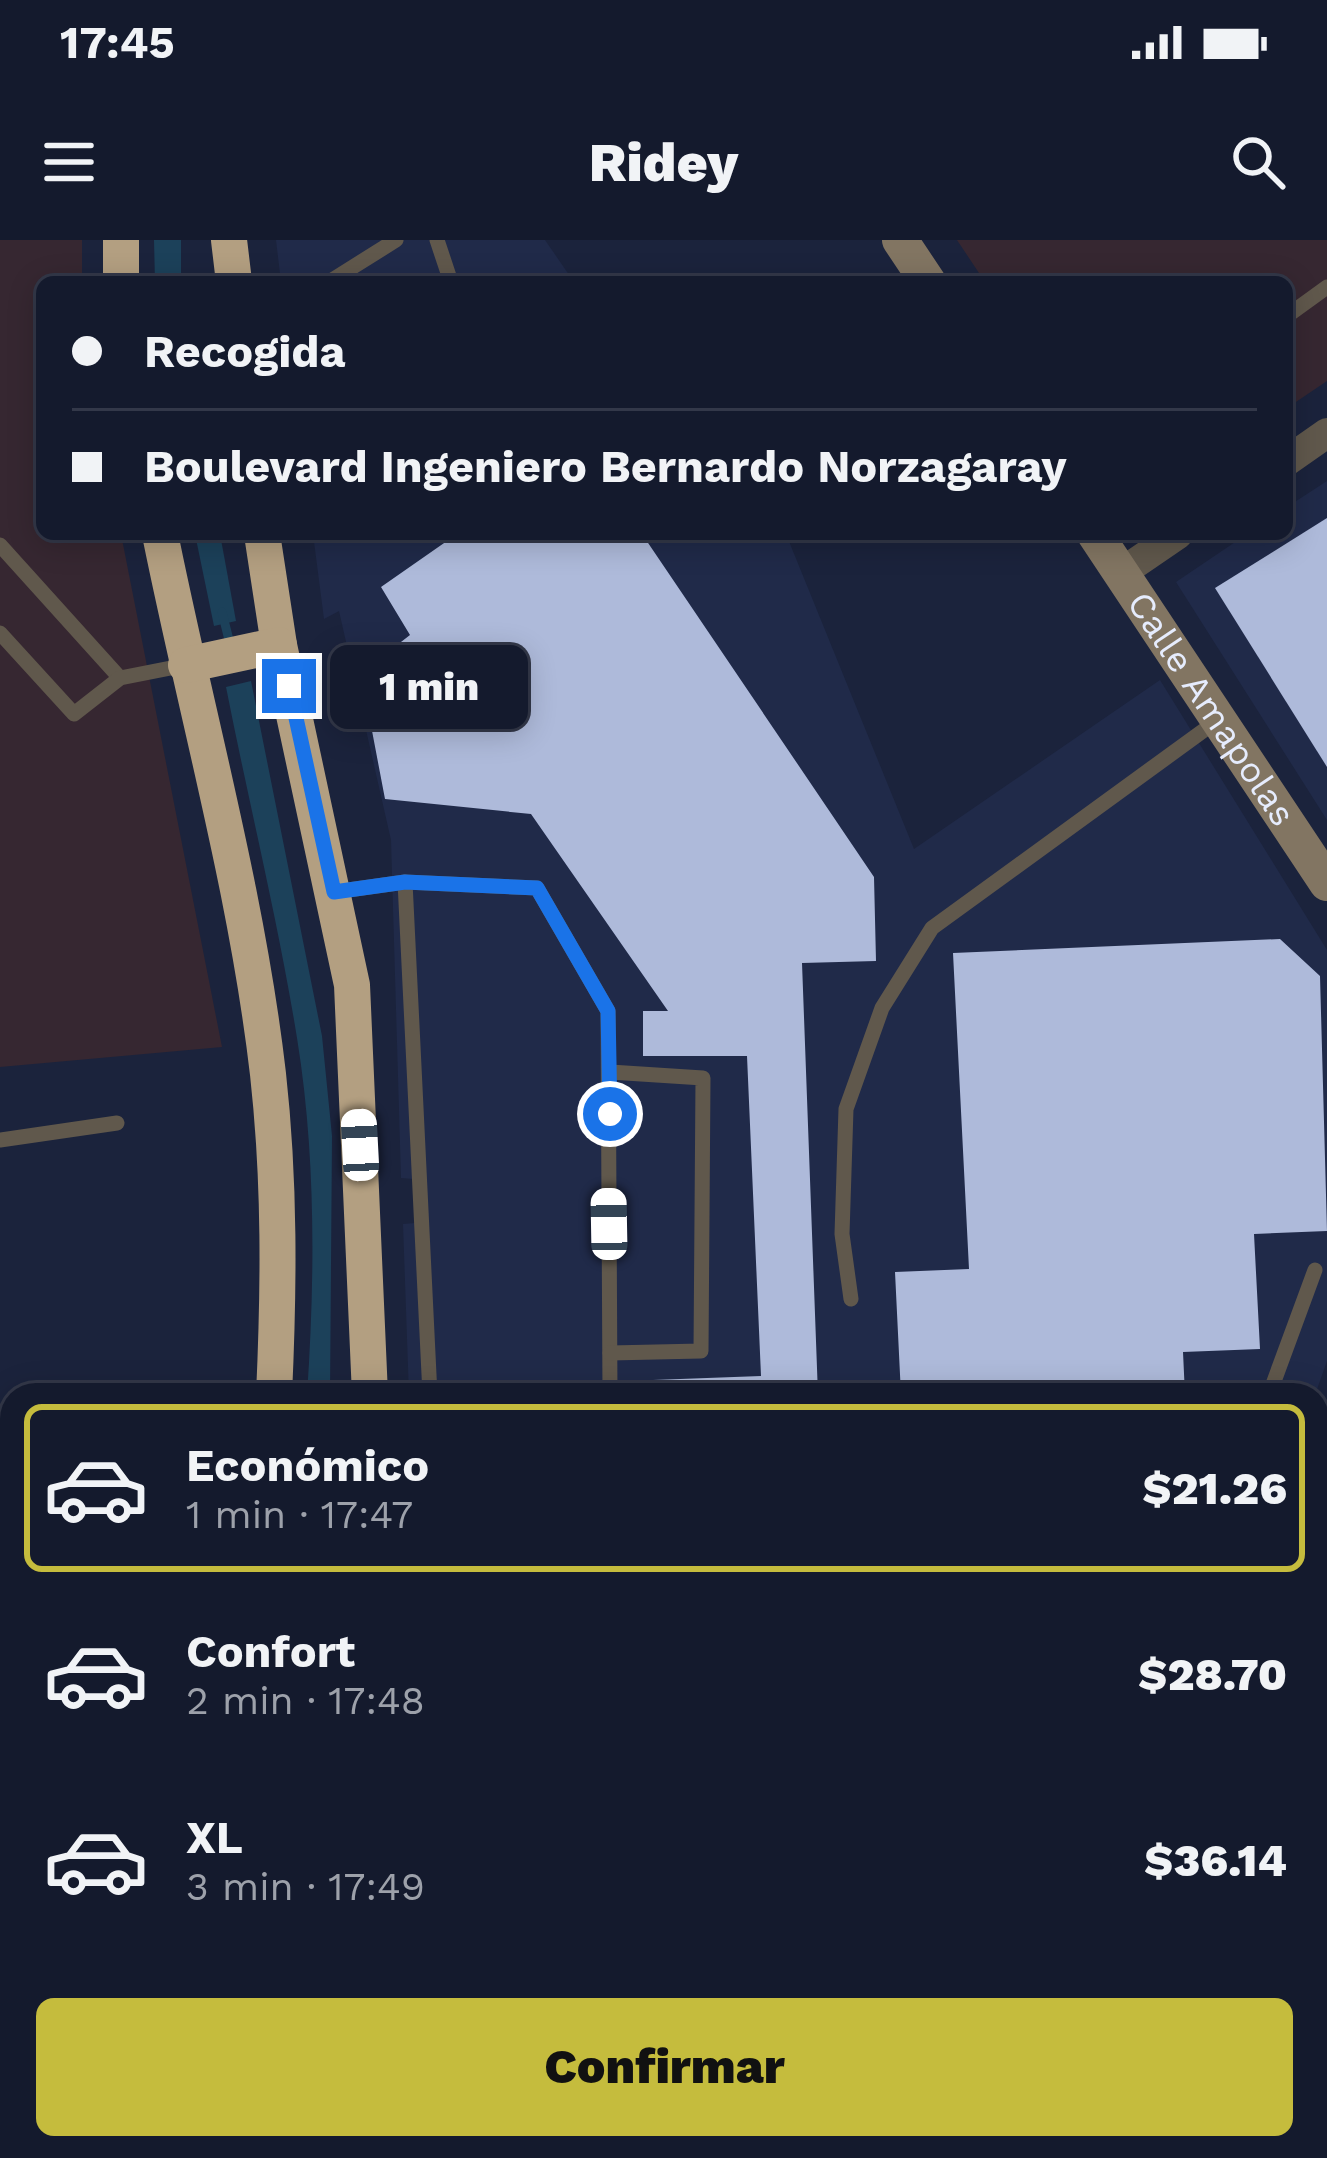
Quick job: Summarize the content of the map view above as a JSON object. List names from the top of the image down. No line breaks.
{"streets":{"street":["Calle Amapolas"]},"page":{"status":"17:45","header":"Ridey","banner":["Recogida","Boulevard Ingeniero Bernardo Norzagaray"],"bubble":"1 min","list":[{"name":"Económico","note":"1 min · 17:47","value":"$21.26"},{"name":"Confort","note":"2 min · 17:48","value":"$28.70"},{"name":"XL","note":"3 min · 17:49","value":"$36.14"}],"buttons":"Confirmar"}}
